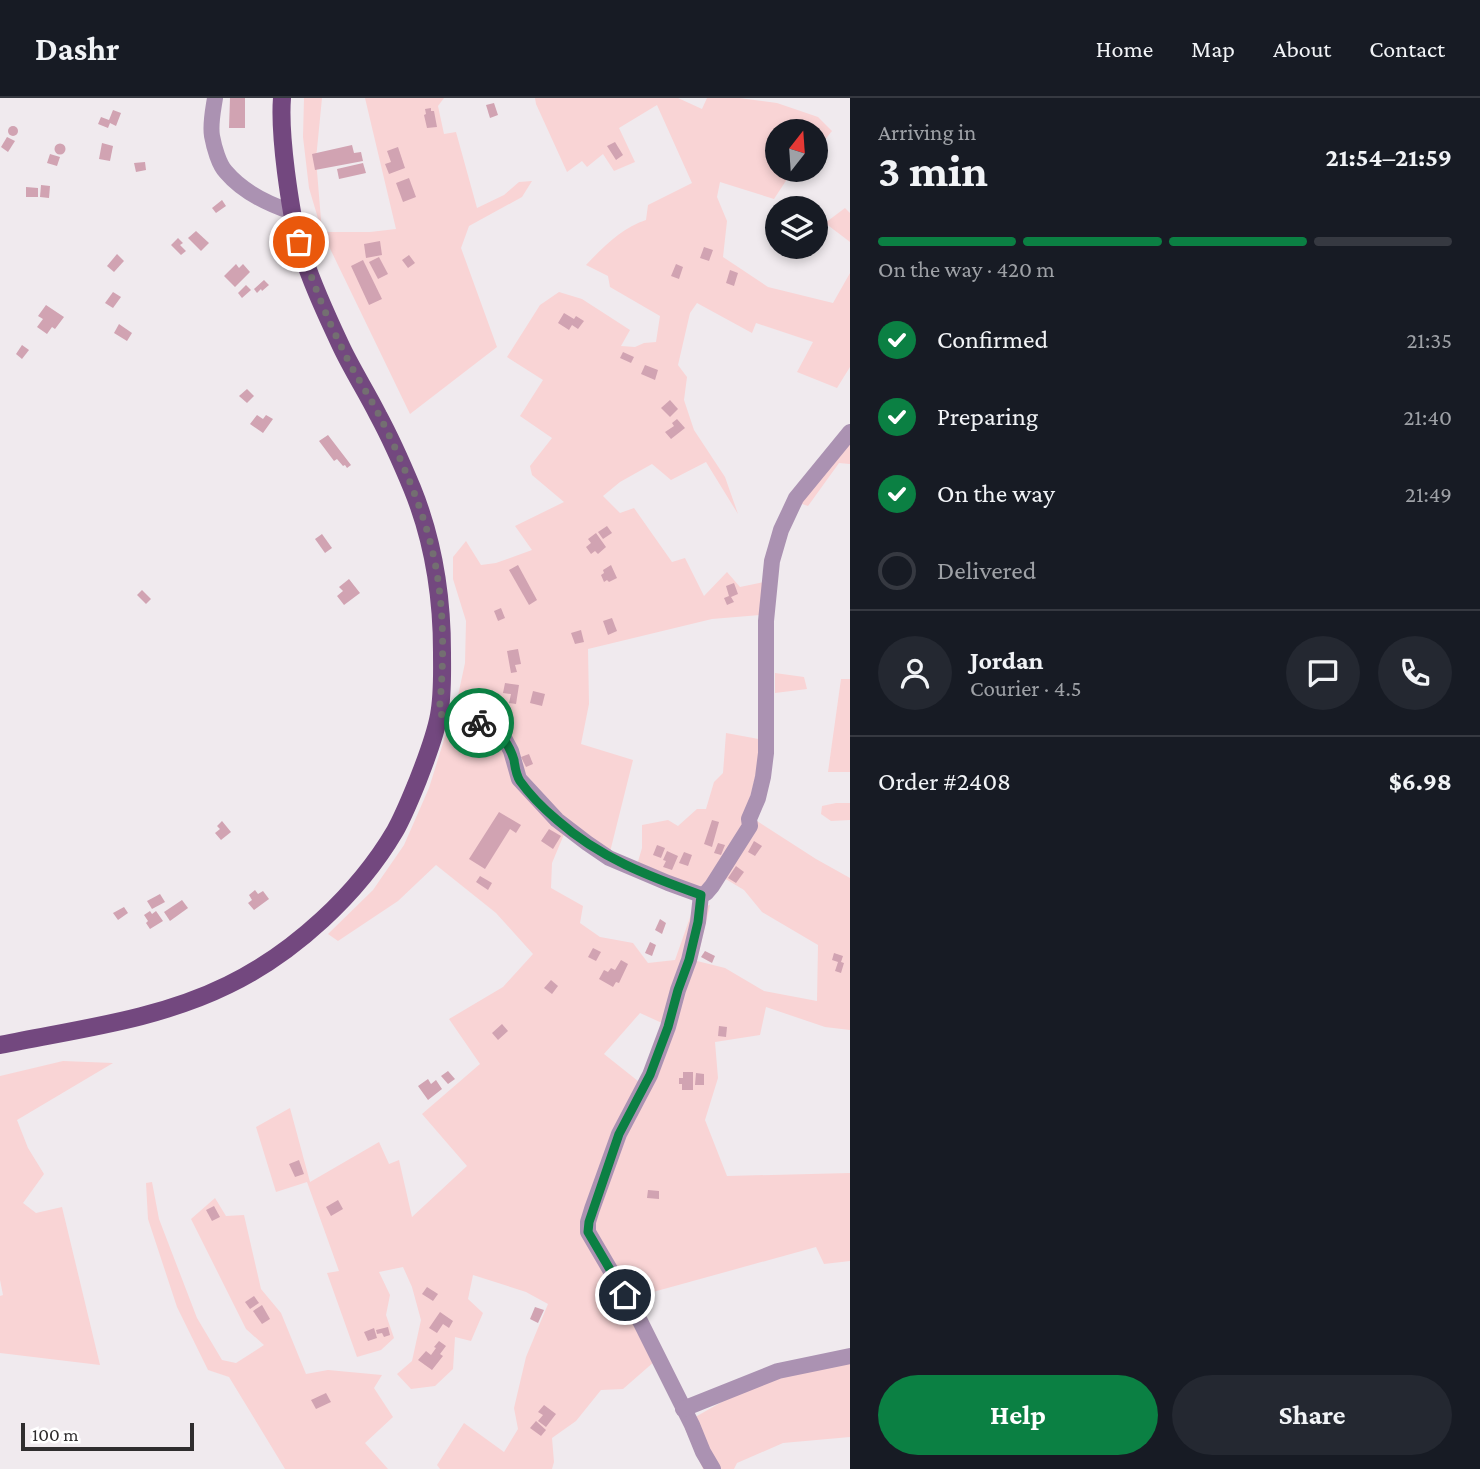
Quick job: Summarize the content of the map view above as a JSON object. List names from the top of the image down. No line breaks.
{"scale_bar":"100 m","north":"top","page":{"header":"Dashr","nav":["Home","Map","About","Contact"],"heading":["3 min","Arriving in","21:54–21:59"],"panel":["Jordan","Courier · 4.5","Order #2408","$6.98"],"bar":"On the way · 420 m","list":[["Confirmed","21:35"],["Preparing","21:40"],["On the way","21:49"],"Delivered"],"buttons":["Help","Share"],"scale":"100 m"}}
